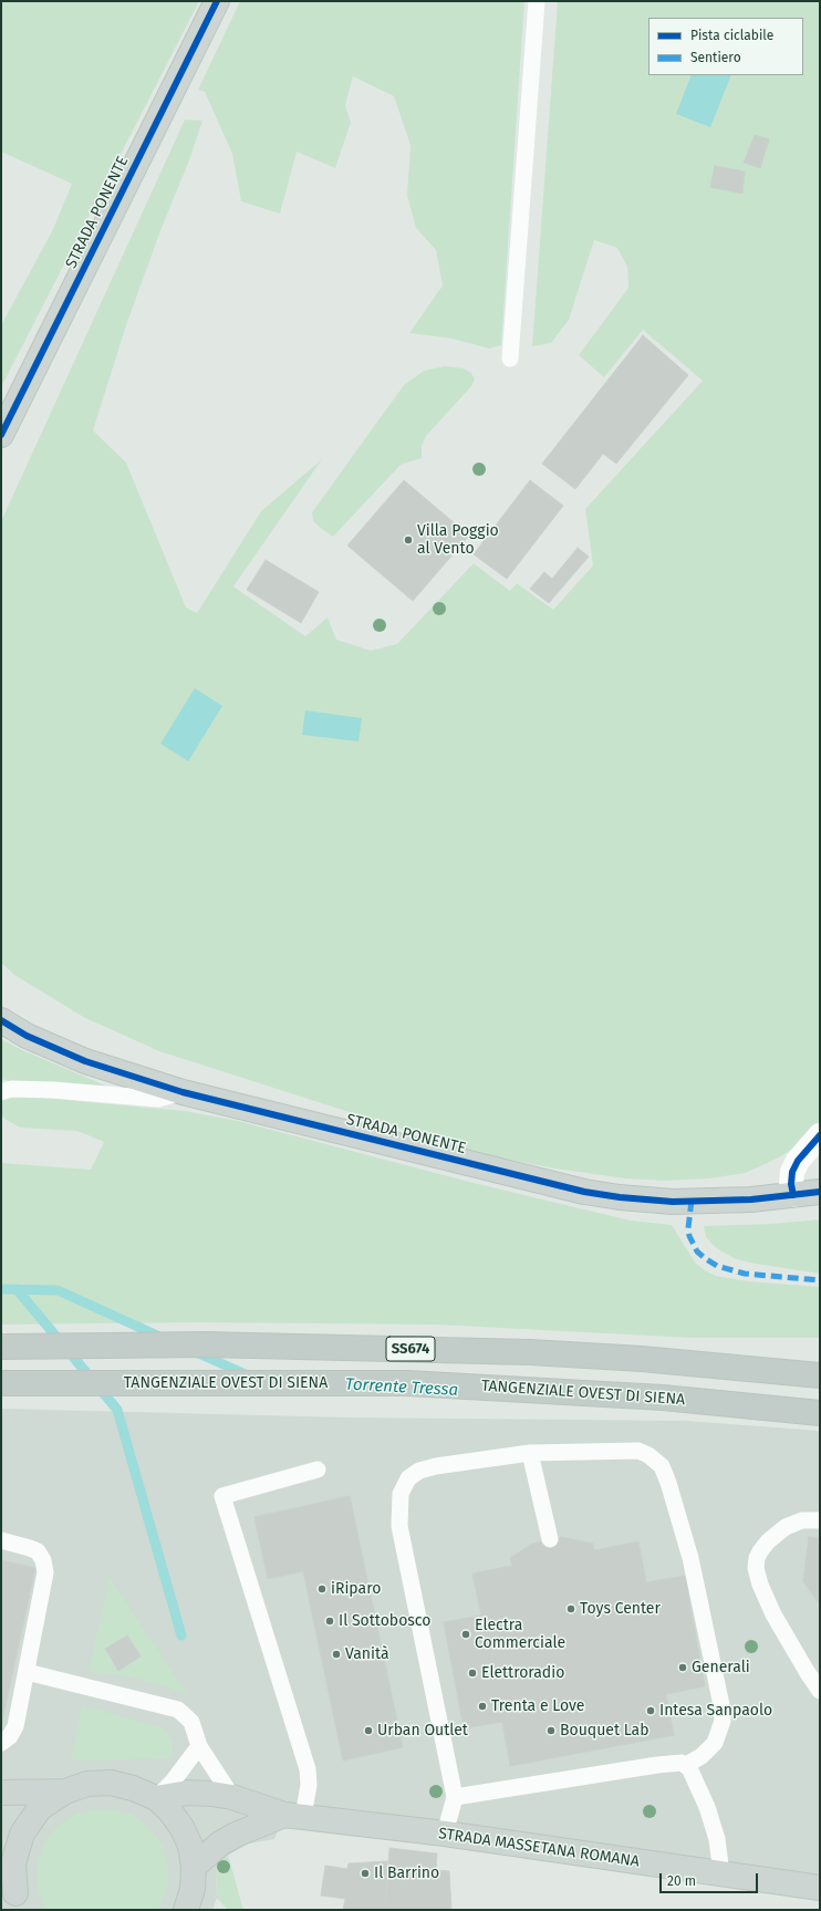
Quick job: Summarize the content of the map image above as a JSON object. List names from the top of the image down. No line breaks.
{"streets":{"highway":["SS674","TANGENZIALE OVEST DI SIENA"],"main road":["STRADA PONENTE","STRADA MASSETANA ROMANA"]},"water":["Torrente Tressa"],"places":["Villa Poggio al Vento","iRiparo","Toys Center","Il Sottobosco","Electra Commerciale","Vanità","Generali","Elettroradio","Trenta e Love","Intesa Sanpaolo","Urban Outlet","Bouquet Lab","Il Barrino"],"legend":["Pista ciclabile","Sentiero"],"scale_bar":"20 m"}
